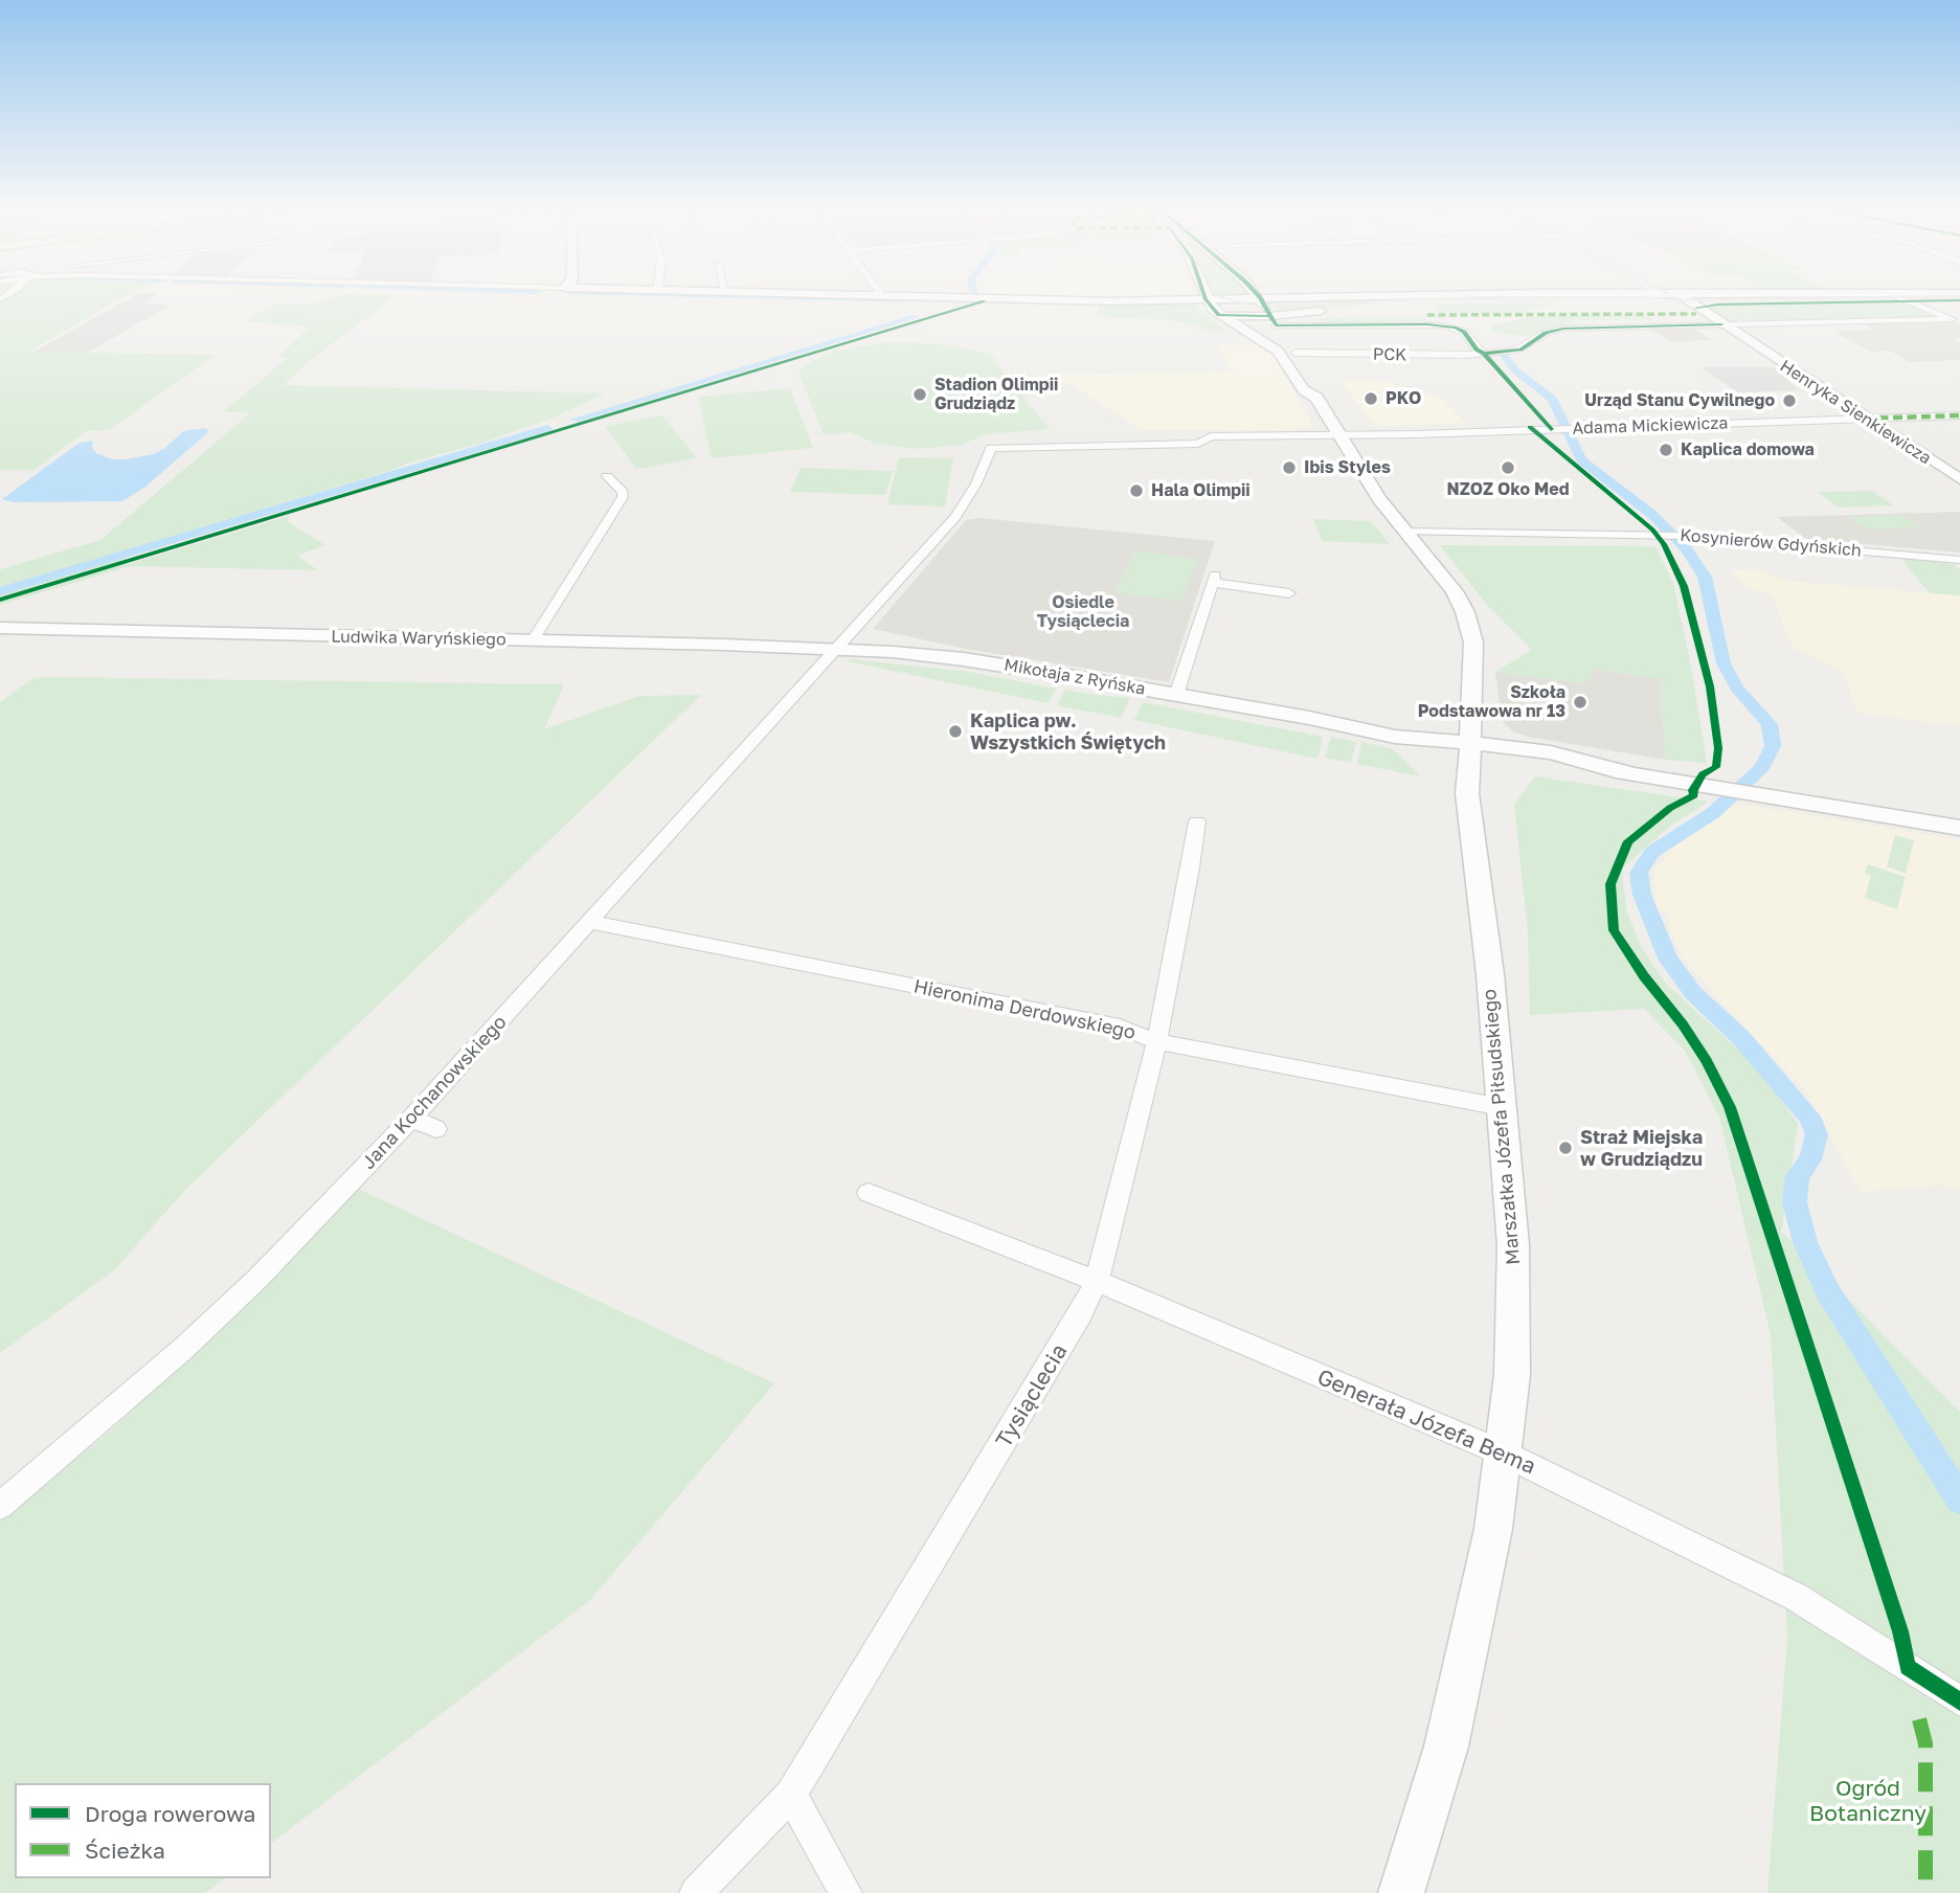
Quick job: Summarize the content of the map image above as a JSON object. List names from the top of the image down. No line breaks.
{"streets":{"street":["PCK","Henryka Sienkiewicza","Adama Mickiewicza","Kosynierów Gdyńskich","Ludwika Waryńskiego","Mikołaja z Ryńska","Hieronima Derdowskiego","Jana Kochanowskiego","Marszałka Józefa Piłsudskiego","Tysiąclecia","Generała Józefa Bema"]},"crossings":[["PCK","Henryka Sienkiewicza"],["PCK","Marszałka Józefa Piłsudskiego"],["Henryka Sienkiewicza","Adama Mickiewicza"],["Adama Mickiewicza","Ludwika Waryńskiego"],["Adama Mickiewicza","Mikołaja z Ryńska"],["Adama Mickiewicza","Jana Kochanowskiego"],["Adama Mickiewicza","Marszałka Józefa Piłsudskiego"],["Kosynierów Gdyńskich","Marszałka Józefa Piłsudskiego"],["Ludwika Waryńskiego","Mikołaja z Ryńska"],["Ludwika Waryńskiego","Jana Kochanowskiego"],["Mikołaja z Ryńska","Jana Kochanowskiego"],["Mikołaja z Ryńska","Marszałka Józefa Piłsudskiego"],["Hieronima Derdowskiego","Jana Kochanowskiego"],["Hieronima Derdowskiego","Marszałka Józefa Piłsudskiego"],["Hieronima Derdowskiego","Tysiąclecia"],["Marszałka Józefa Piłsudskiego","Generała Józefa Bema"],["Tysiąclecia","Generała Józefa Bema"]],"districts":["Osiedle Tysiąclecia"],"parks":["Ogród Botaniczny"],"places":["Stadion Olimpii Grudziądz","PKO","Urząd Stanu Cywilnego","Kaplica domowa","Ibis Styles","NZOZ Oko Med","Hala Olimpii","Szkoła Podstawowa nr 13","Kaplica pw. Wszystkich Świętych","Straż Miejska w Grudziądzu"],"legend":["Droga rowerowa","Ścieżka"]}
